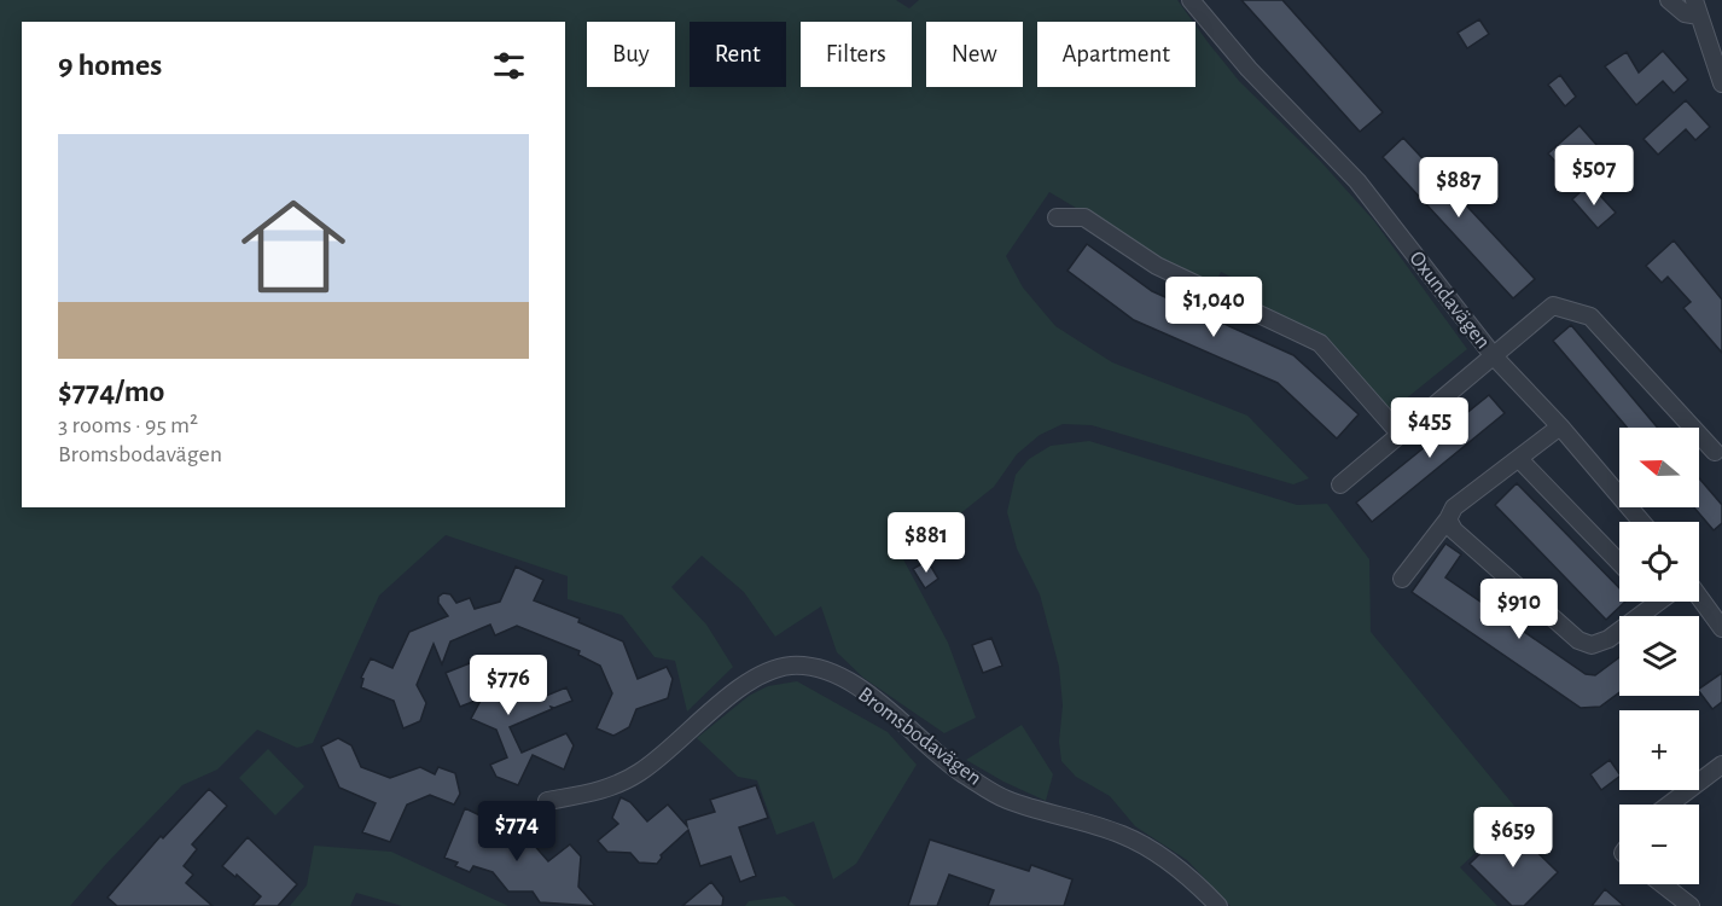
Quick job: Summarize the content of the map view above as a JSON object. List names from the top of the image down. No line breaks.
{"streets":{"street":["Oxundavägen","Bromsbodavägen"]},"north":"left","page":{"chip":["Buy","Rent","Filters","New","Apartment"],"heading":"9 homes","list":[{"name":"$774/mo","note":"3 rooms · 95 m² · Bromsbodavägen"}],"price":["$507","$887","$1,040","$455","$881","$910","$776","$774","$659"],"map_buttons":["+","−"]}}
